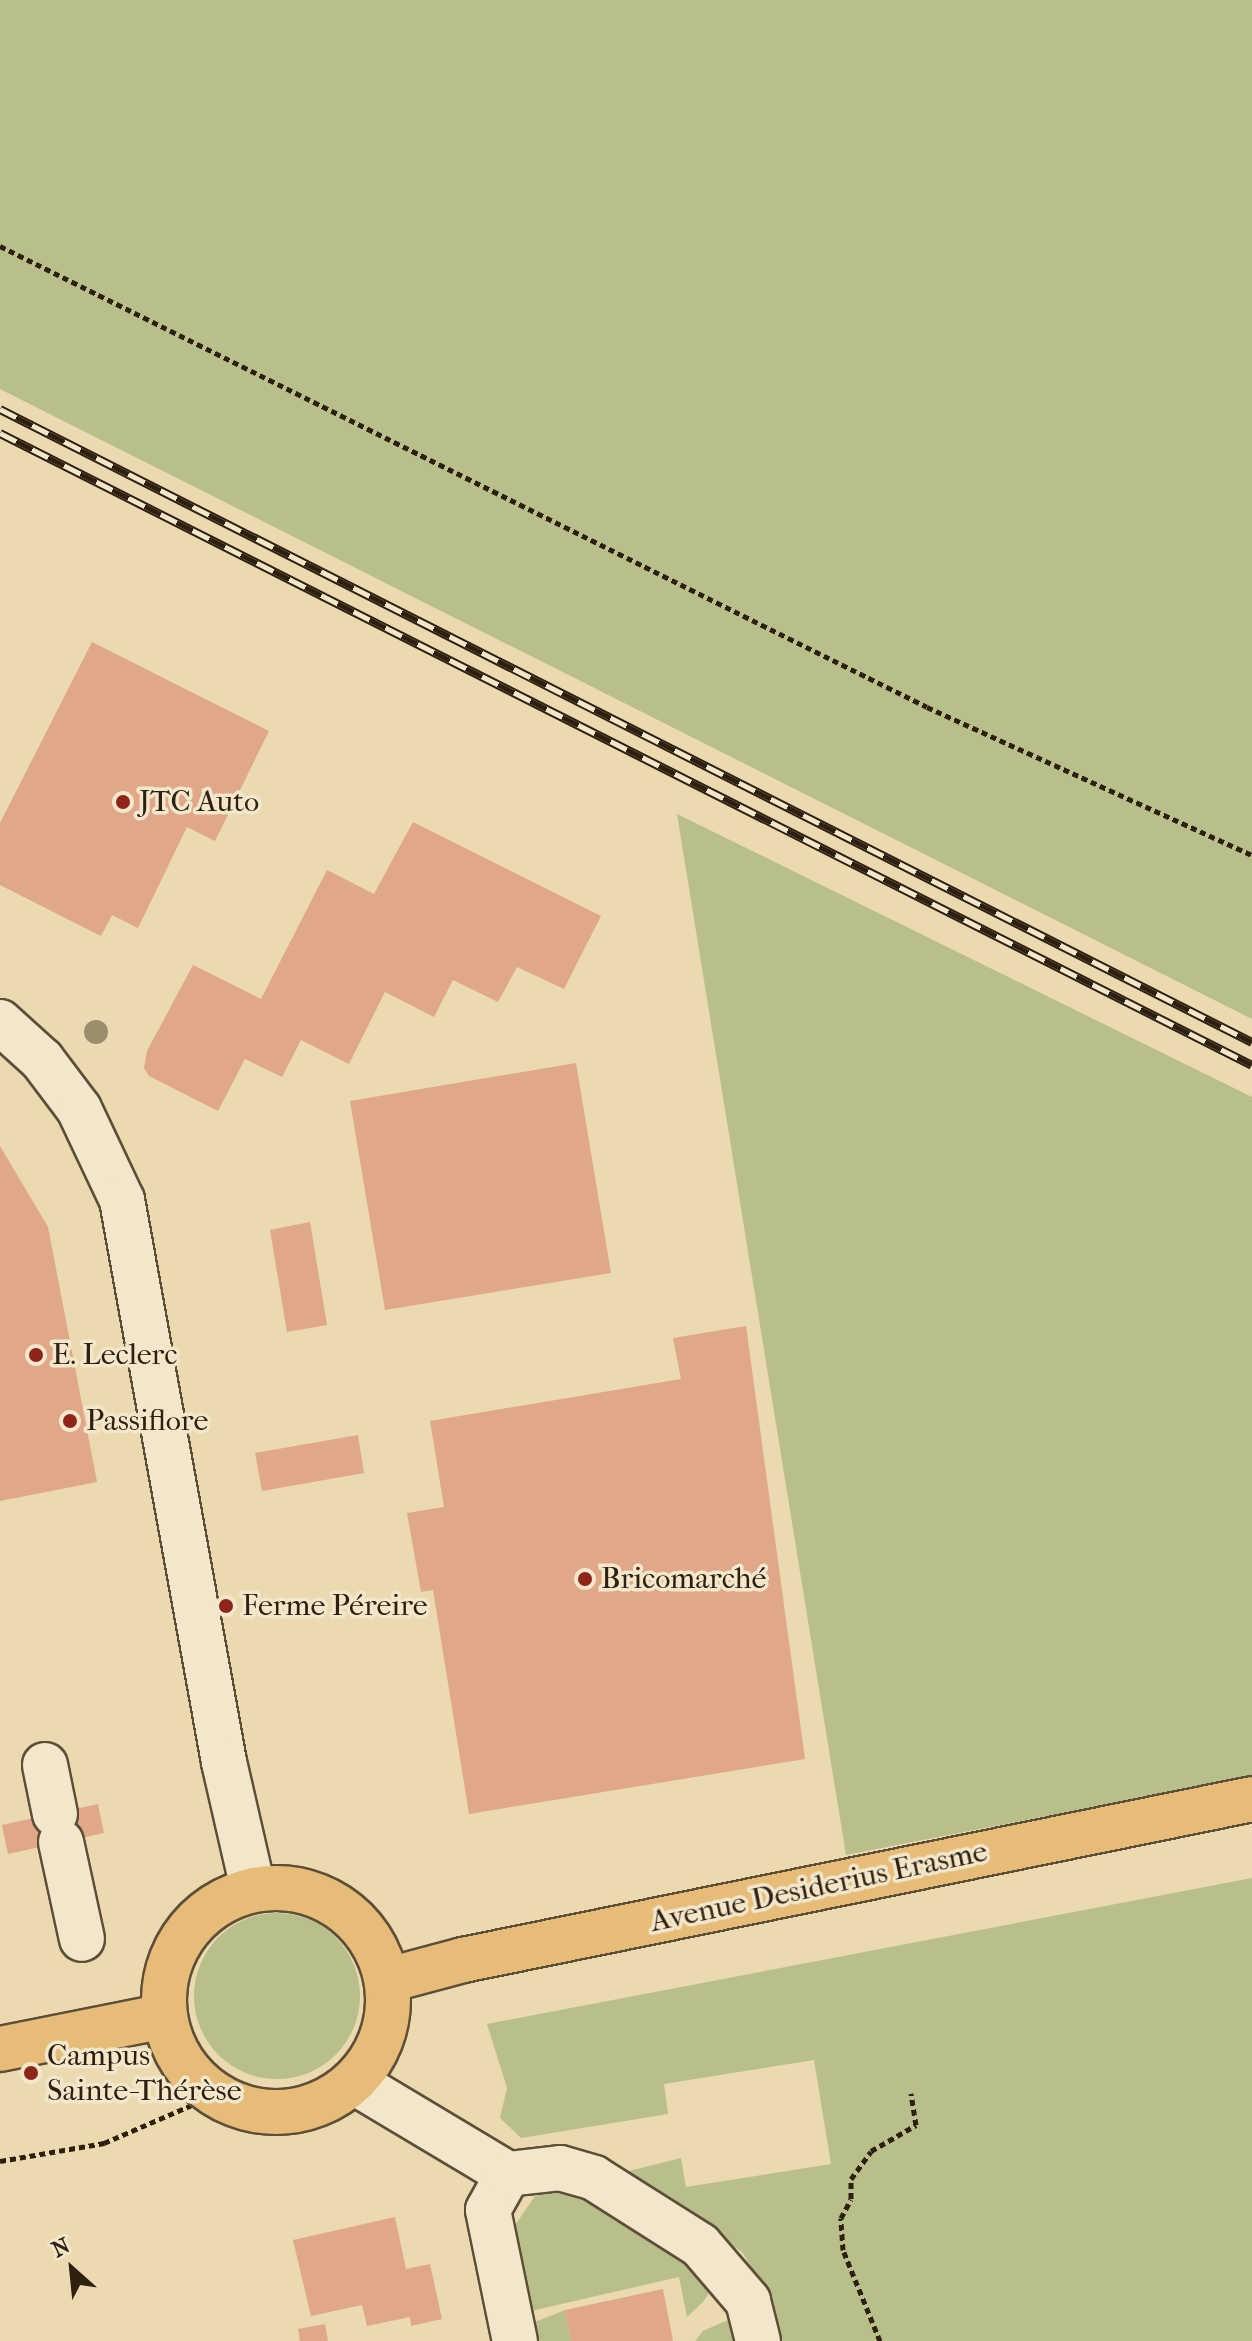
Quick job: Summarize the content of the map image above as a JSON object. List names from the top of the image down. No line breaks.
{"streets":{"main road":["Avenue Desiderius Erasme"]},"places":["JTC Auto","E. Leclerc","Passiflore","Bricomarché","Ferme Péreire","Campus Sainte-Thérèse"],"north":"top left"}
